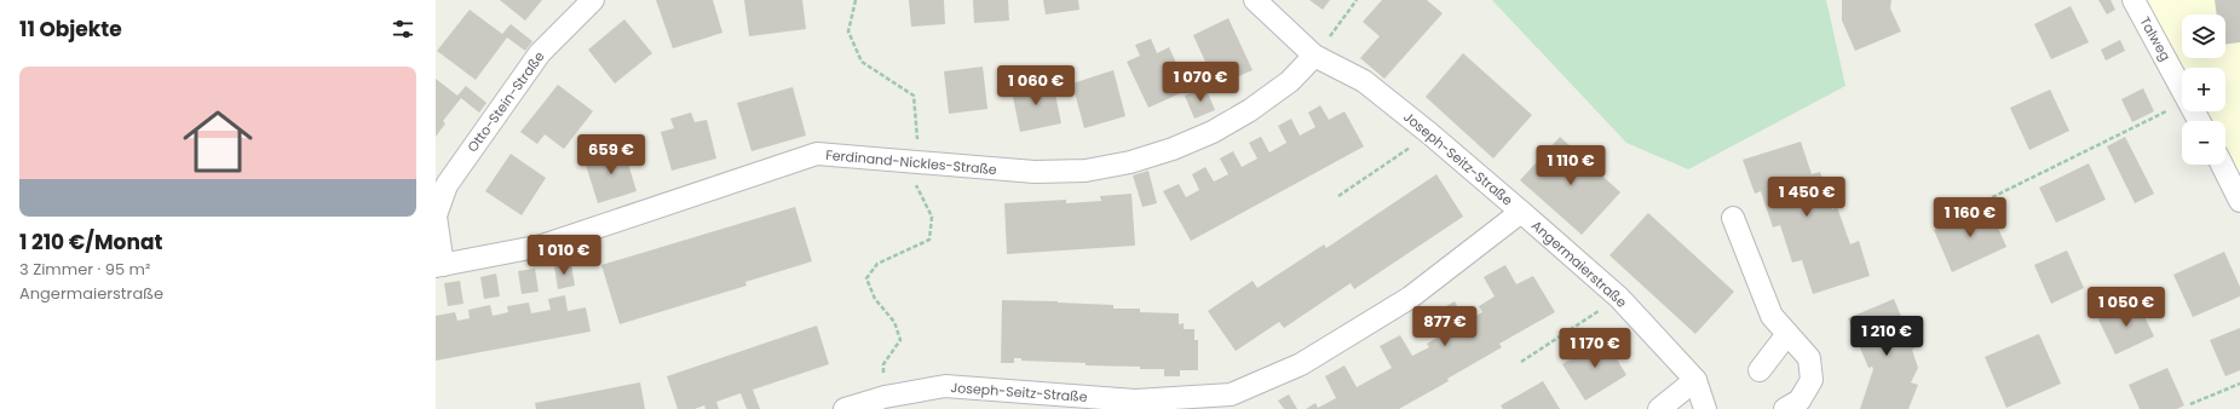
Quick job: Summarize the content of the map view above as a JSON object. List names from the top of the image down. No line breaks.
{"streets":{"street":["Talweg","Otto-Stein-Straße","Joseph-Seitz-Straße","Ferdinand-Nickles-Straße","Angermaierstraße"]},"crossings":[["Otto-Stein-Straße","Ferdinand-Nickles-Straße"],["Joseph-Seitz-Straße","Ferdinand-Nickles-Straße"],["Joseph-Seitz-Straße","Angermaierstraße"]],"page":{"heading":"11 Objekte","map_buttons":["+","−"],"list":[{"name":"1 210 €/Monat","note":"3 Zimmer · 95 m² · Angermaierstraße"}],"price":["1 070 €","1 060 €","659 €","1 110 €","1 450 €","1 160 €","1 010 €","1 050 €","877 €","1 210 €","1 170 €"]}}
